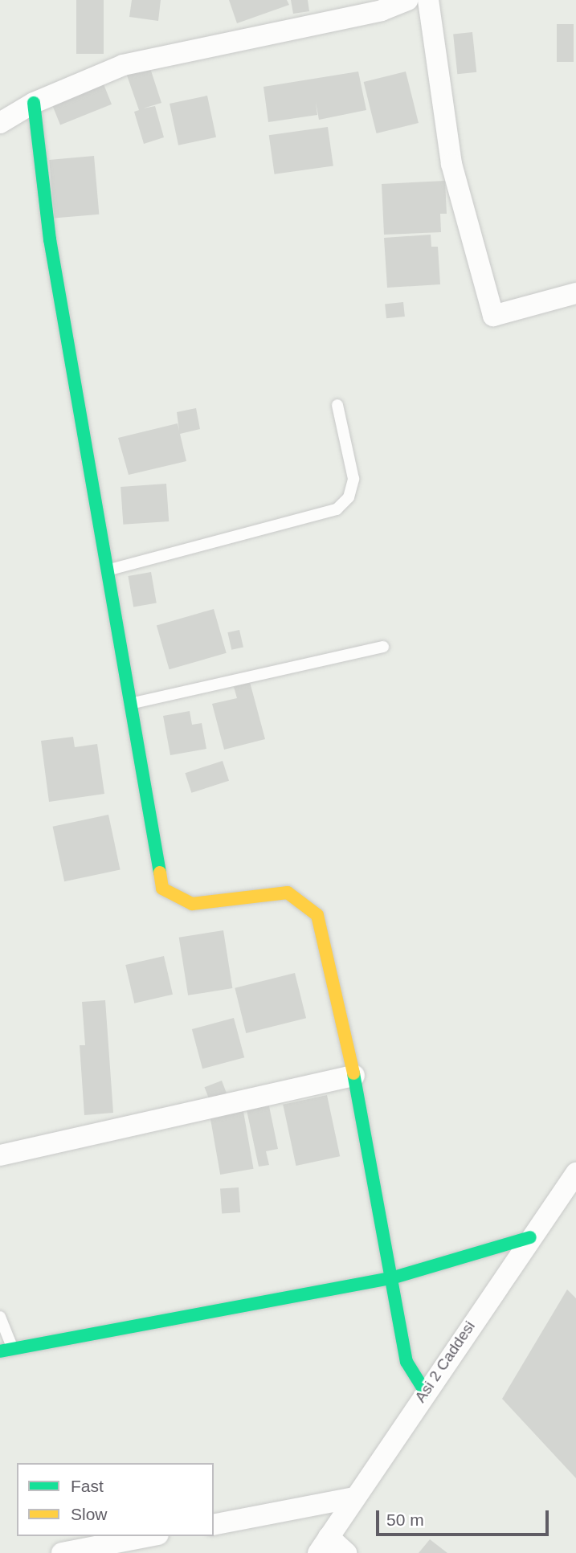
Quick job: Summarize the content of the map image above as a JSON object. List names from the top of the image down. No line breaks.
{"streets":{"street":["Asi 2 Caddesi"]},"legend":["Fast","Slow"],"scale_bar":"50 m"}
